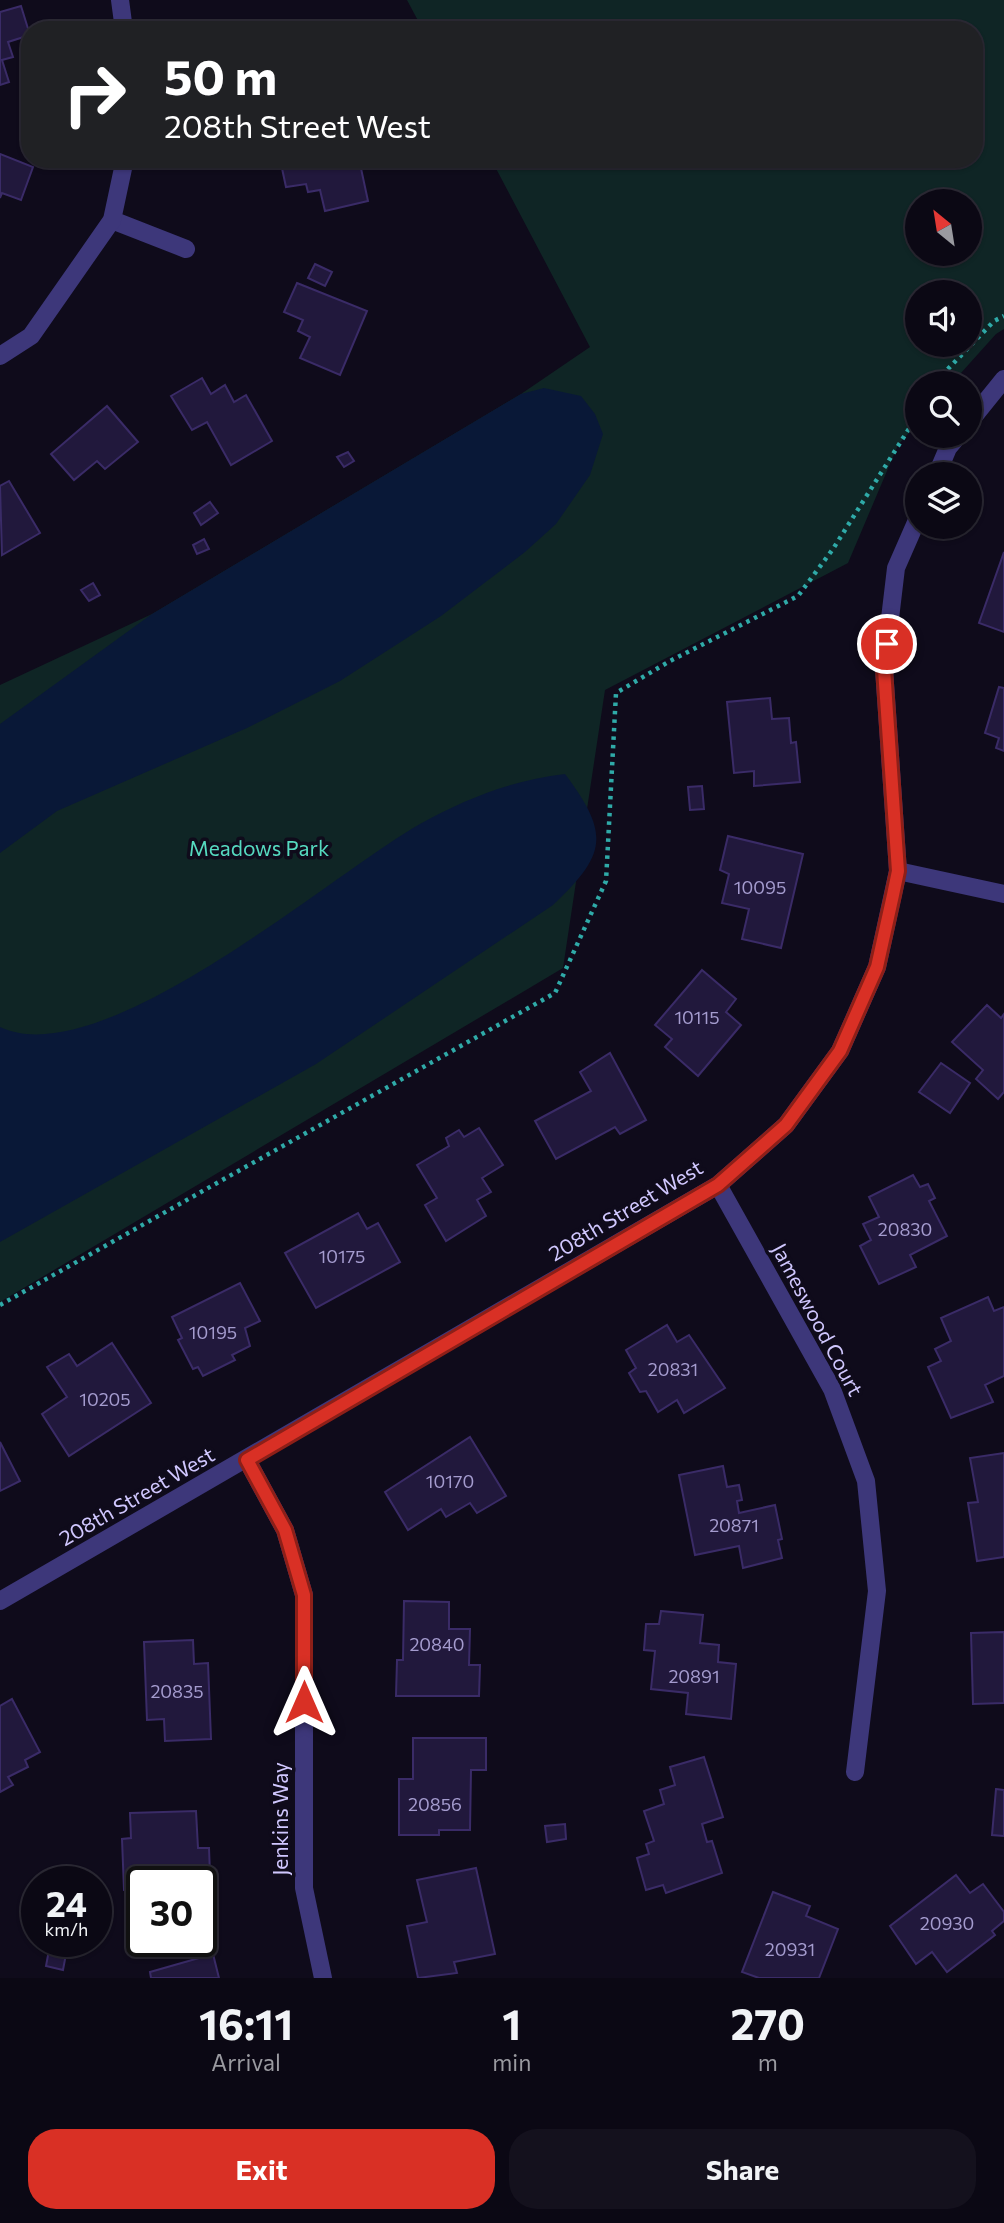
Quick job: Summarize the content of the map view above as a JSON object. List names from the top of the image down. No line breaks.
{"streets":{"street":["208th Street West","Jameswood Court","Jenkins Way"]},"crossings":[["208th Street West","Jameswood Court"],["208th Street West","Jenkins Way"]],"parks":["Meadows Park"],"house_numbers":["10095","10115","20830","10175","10195","20831","10205","10170","20871","20840","20891","20835","20856","20930","20931"],"north":"top left","page":{"turn":["50 m","208th Street West"],"speed":"24 km/h","limit":"30","eta":["16:11","Arrival","1","min","270","m"],"buttons":["Exit","Share"]}}
